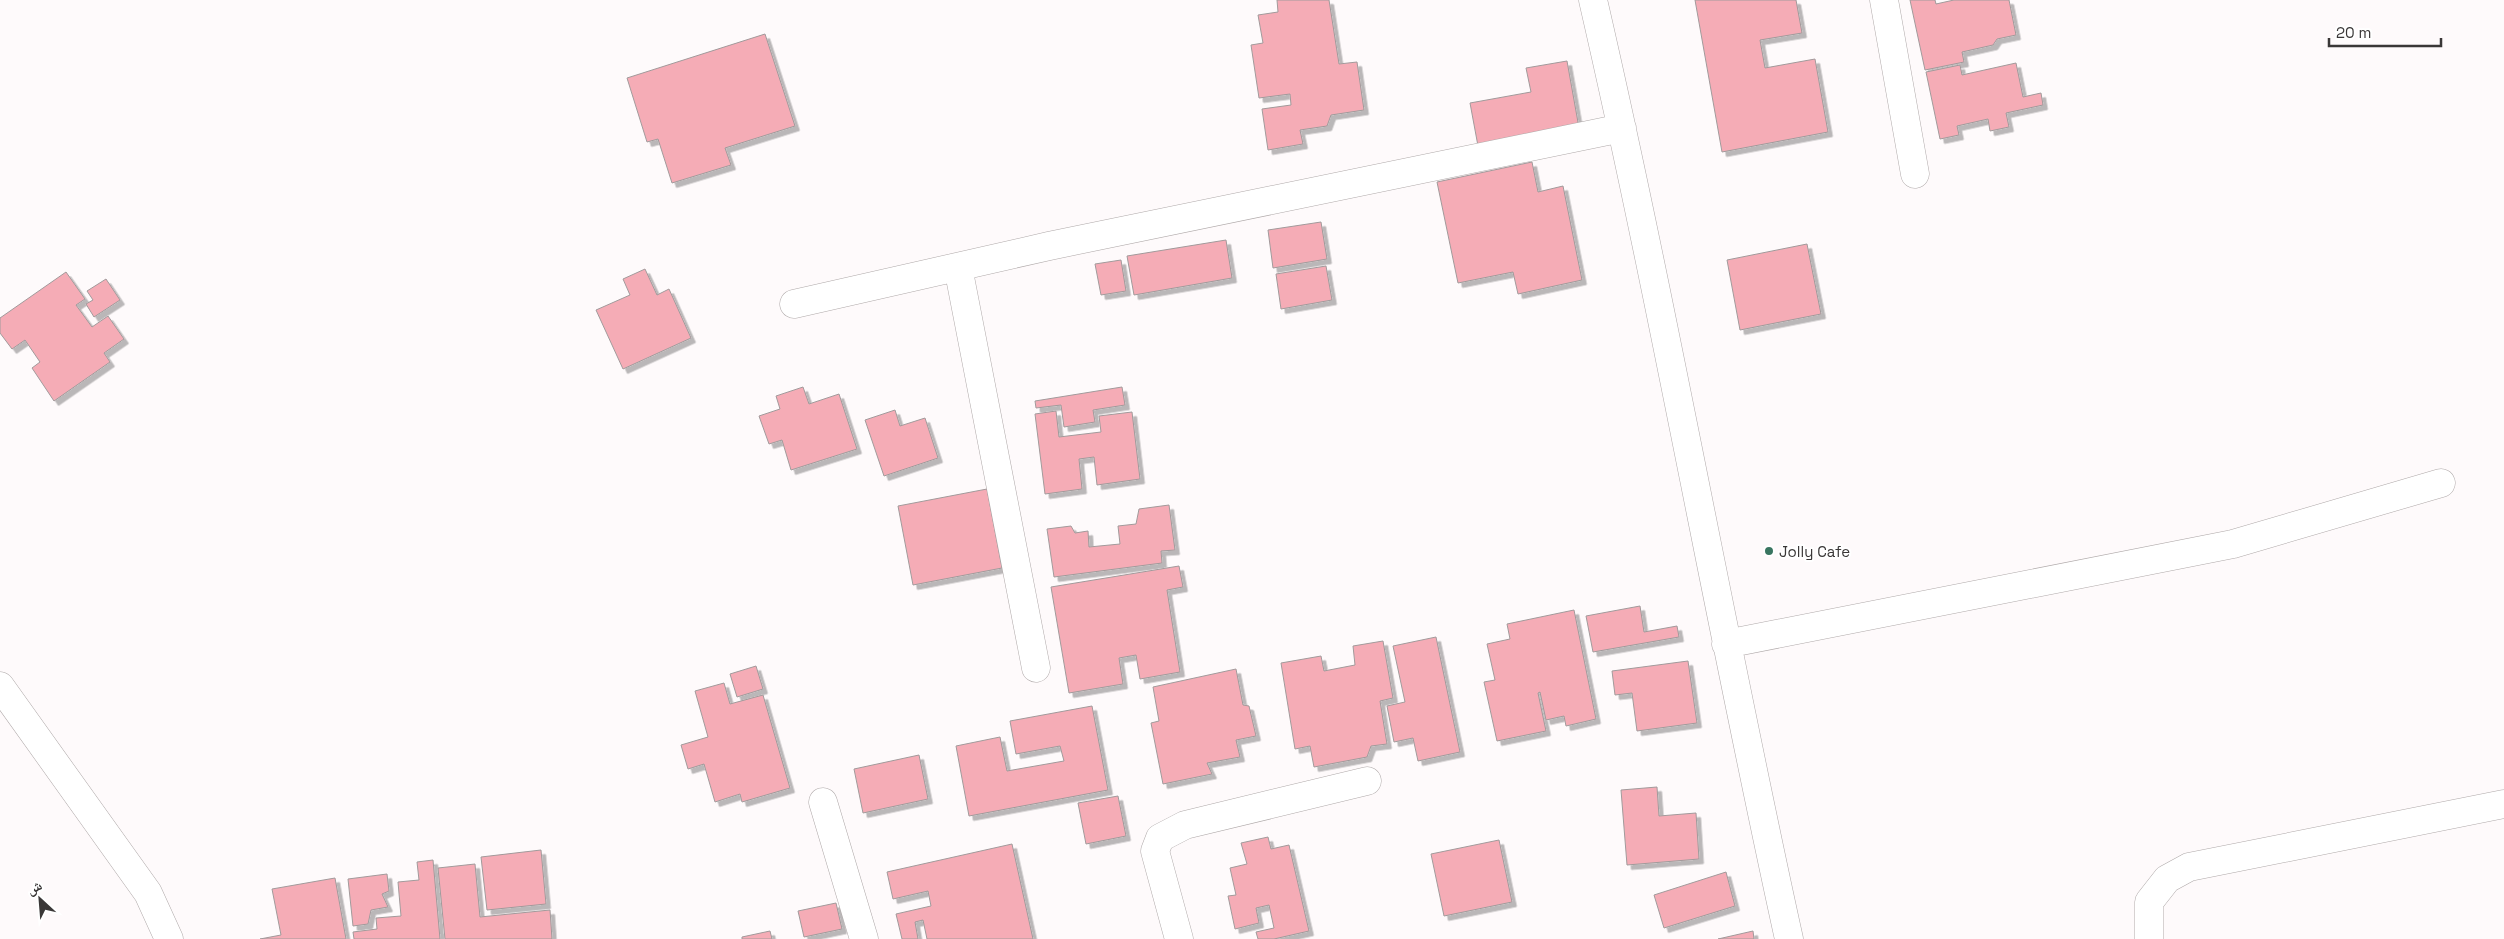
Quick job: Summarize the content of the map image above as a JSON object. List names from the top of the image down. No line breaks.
{"places":["Jolly Cafe"],"scale_bar":"20 m","north":"top left"}
